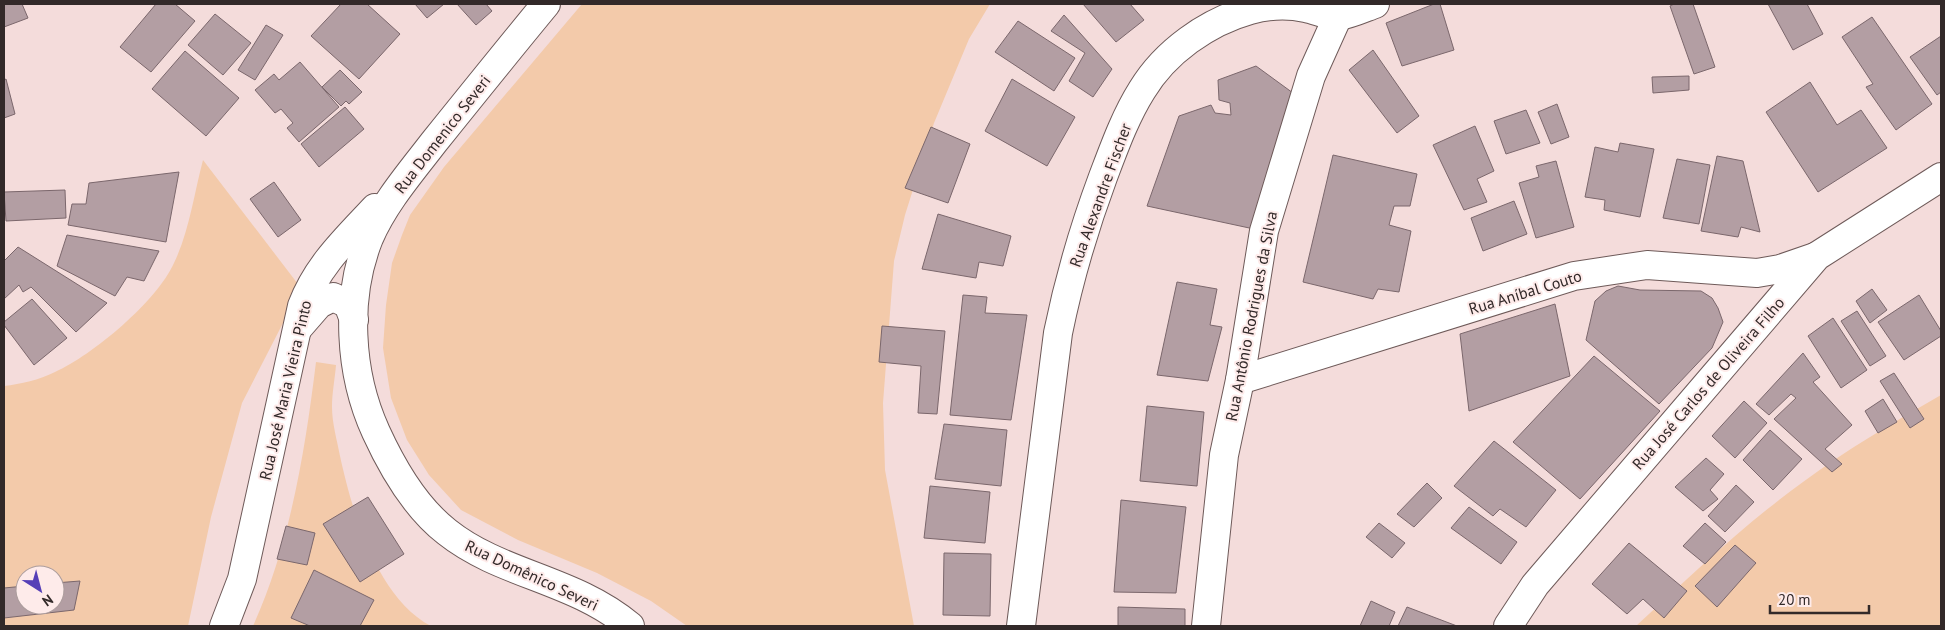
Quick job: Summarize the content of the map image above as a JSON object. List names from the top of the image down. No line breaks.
{"streets":{"street":["Rua Domenico Severi","Rua Alexandre Fischer","Rua Aníbal Couto","Rua Antônio Rodrigues da Silva","Rua José Carlos de Oliveira Filho","Rua José Maria Vieira Pinto","Rua Domênico Severi"]},"crossings":[["Rua Domenico Severi","Rua José Maria Vieira Pinto"],["Rua Domenico Severi","Rua Domênico Severi"],["Rua Alexandre Fischer","Rua Antônio Rodrigues da Silva"],["Rua Aníbal Couto","Rua Antônio Rodrigues da Silva"],["Rua Aníbal Couto","Rua José Carlos de Oliveira Filho"]],"scale_bar":"20 m","north":"bottom right"}
